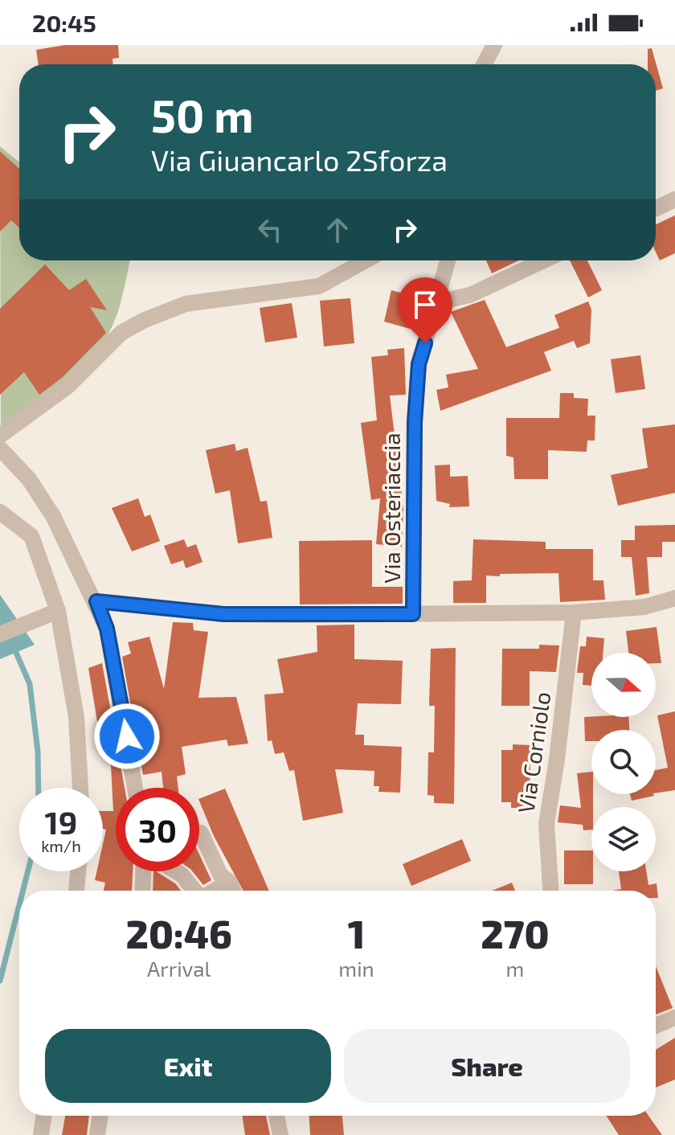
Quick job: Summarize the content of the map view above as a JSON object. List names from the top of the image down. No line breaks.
{"streets":{"street":["Via Osteriaccia","Via Corniolo"]},"north":"right","page":{"status":"20:45","turn":["50 m","Via Giuancarlo 2Sforza"],"speed":"19 km/h","limit":"30","eta":["20:46","Arrival","1","min","270","m"],"buttons":["Exit","Share"]}}
